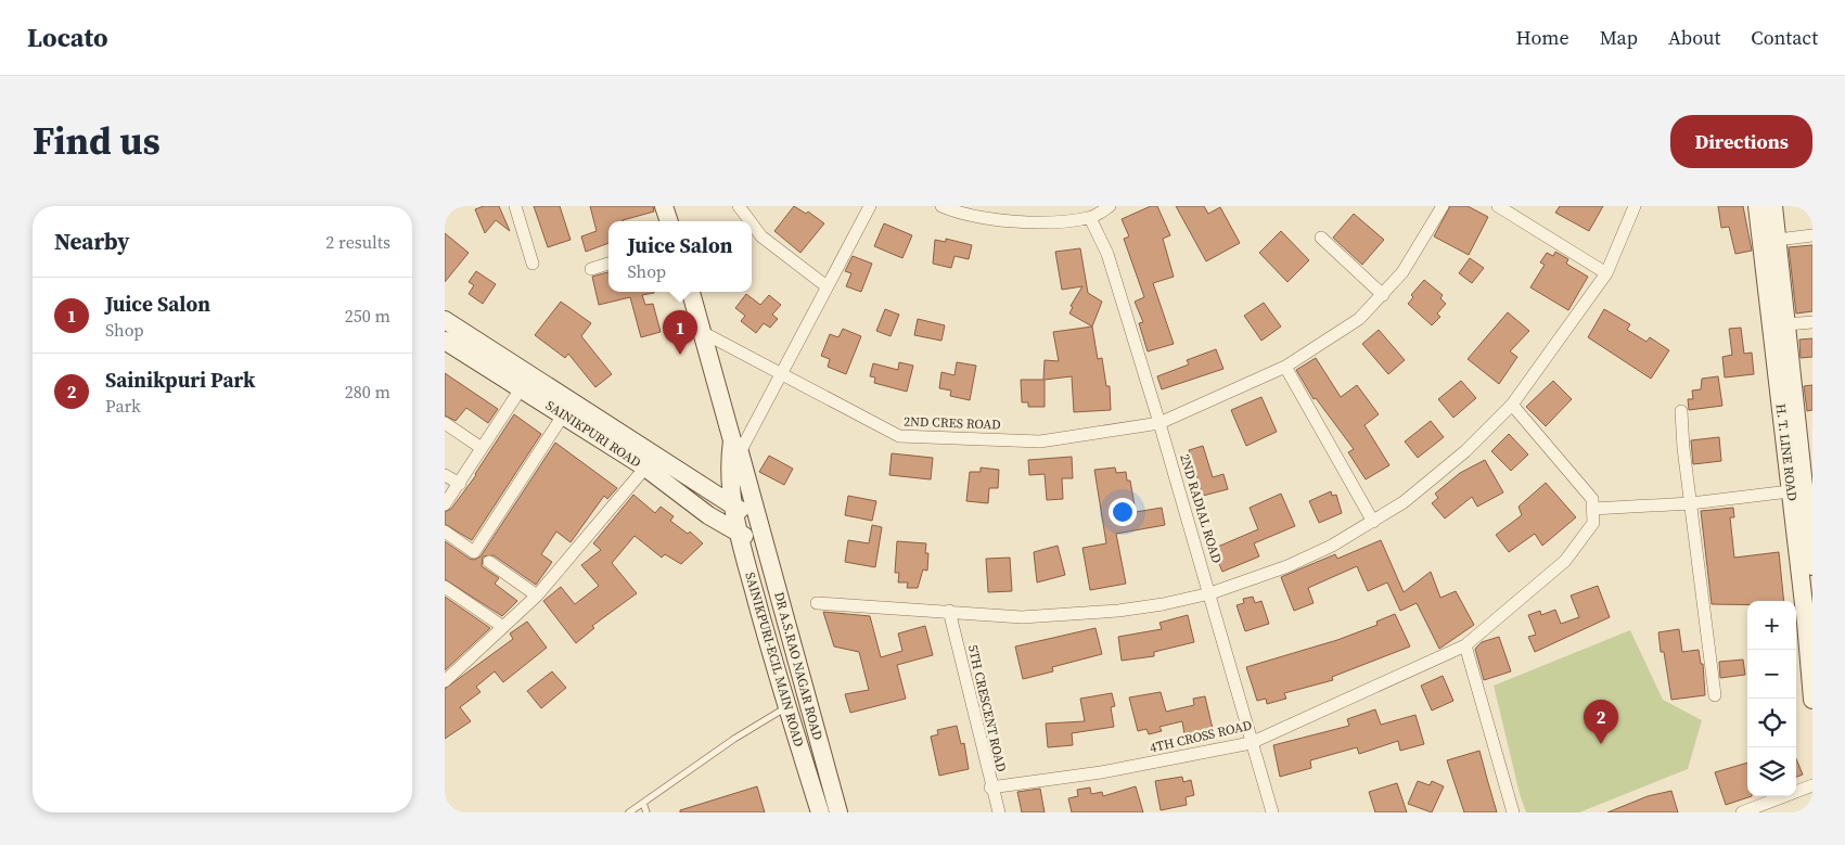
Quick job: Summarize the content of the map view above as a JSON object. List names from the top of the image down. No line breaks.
{"streets":{"main road":["SAINIKPURI ROAD","H. T. LINE ROAD","SAINIKPURI-ECIL MAIN ROAD","DR A.S.RAO NAGAR ROAD"],"street":["2ND CRES ROAD","2ND RADIAL ROAD","5TH CRESCENT ROAD","4TH CROSS ROAD"]},"crossings":[["2ND CRES ROAD","2ND RADIAL ROAD"],["SAINIKPURI ROAD","SAINIKPURI-ECIL MAIN ROAD"],["SAINIKPURI ROAD","DR A.S.RAO NAGAR ROAD"],["2ND RADIAL ROAD","4TH CROSS ROAD"],["5TH CRESCENT ROAD","4TH CROSS ROAD"]],"page":{"header":"Locato","nav":["Home","Map","About","Contact"],"title":"Find us","buttons":"Directions","heading":["Nearby","2 results"],"popup":["Juice Salon","Shop"],"list":[{"mark":"1","name":"Juice Salon","note":"Shop","value":"250 m"},{"mark":"2","name":"Sainikpuri Park","note":"Park","value":"280 m"}],"pins":["1","2"],"map_buttons":["+","−"]}}
